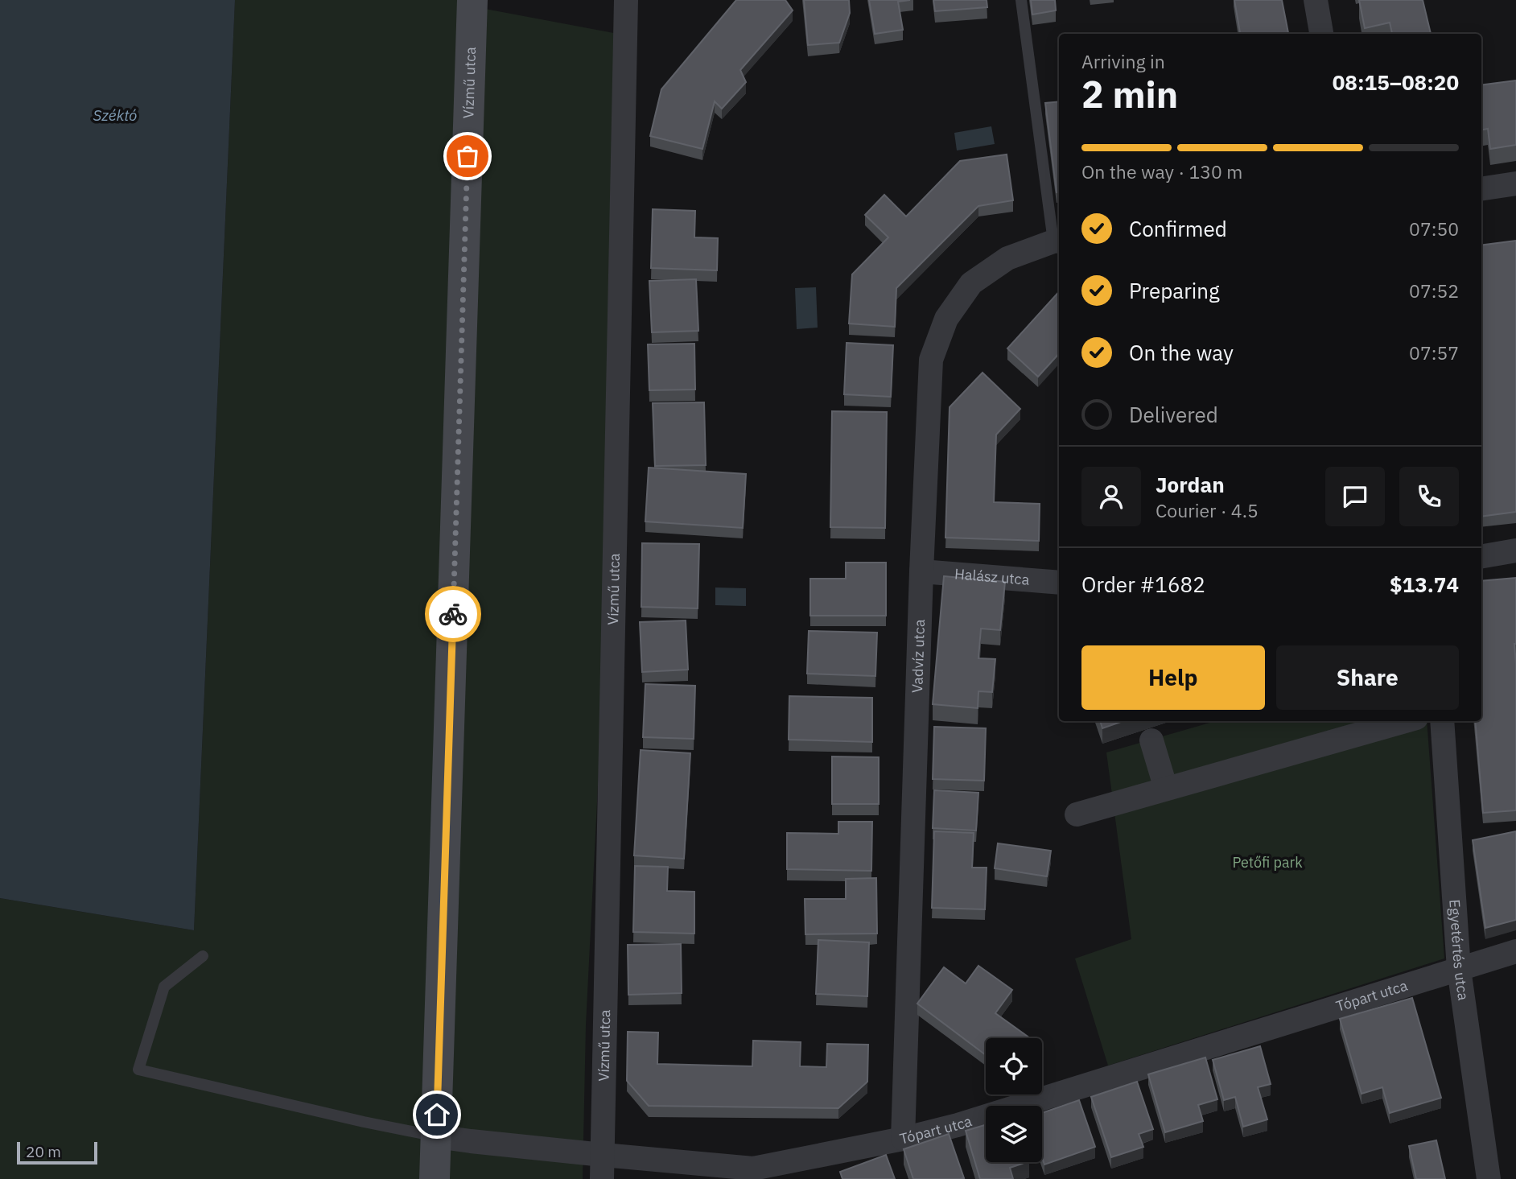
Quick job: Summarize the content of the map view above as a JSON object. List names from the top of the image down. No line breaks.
{"streets":{"main road":["Vízmű utca"],"street":["Halász utca","Vadvíz utca","Egyetértés utca","Tópart utca"]},"crossings":[["Vízmű utca","Tópart utca"],["Halász utca","Vadvíz utca"],["Vadvíz utca","Tópart utca"],["Egyetértés utca","Tópart utca"]],"water":["Széktó"],"parks":["Petőfi park"],"scale_bar":"20 m","page":{"heading":["2 min","Arriving in","08:15–08:20"],"panel":["Jordan","Courier · 4.5","Order #1682","$13.74"],"bar":"On the way · 130 m","list":[["Confirmed","07:50"],["Preparing","07:52"],["On the way","07:57"],"Delivered"],"buttons":["Help","Share"],"scale":"20 m"}}
